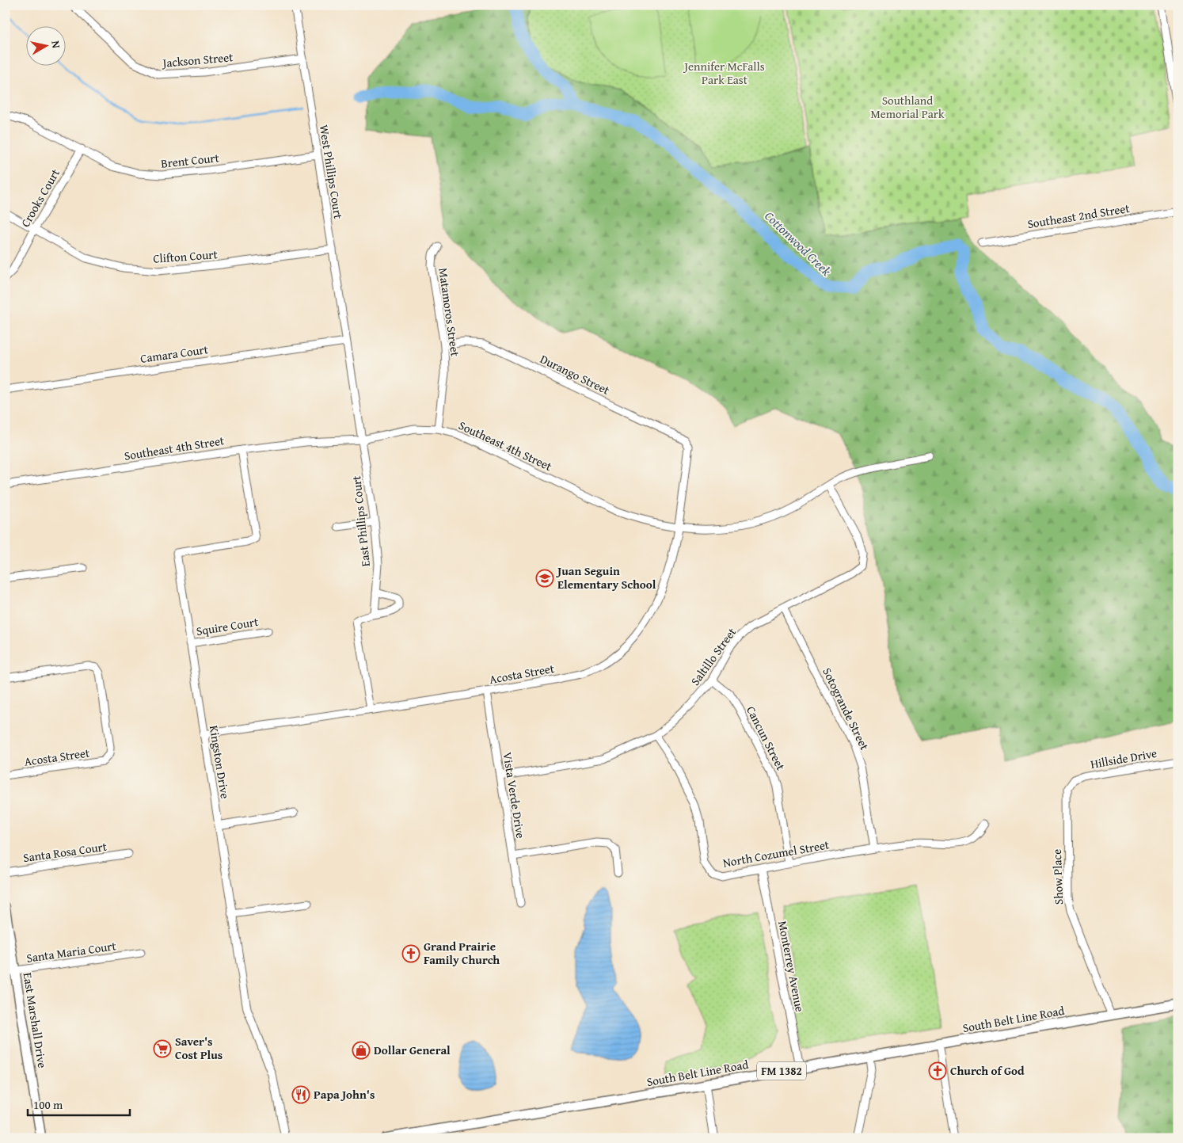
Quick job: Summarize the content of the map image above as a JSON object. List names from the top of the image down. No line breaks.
{"streets":{"main road":["South Belt Line Road","East Marshall Drive","FM 1382"],"street":["Jackson Street","Brent Court","West Phillips Court","Crooks Court","Southeast 2nd Street","Clifton Court","Matamoros Street","Camara Court","Durango Street","Southeast 4th Street","East Phillips Court","Squire Court","Saltillo Street","Acosta Street","Sotogrande Street","Cancun Street","Hillside Drive","Kingston Drive","Vista Verde Drive","Santa Rosa Court","North Cozumel Street","Show Place","Santa Maria Court","Monterrey Avenue"]},"crossings":[["Jackson Street","West Phillips Court"],["Brent Court","West Phillips Court"],["Brent Court","Crooks Court"],["West Phillips Court","Clifton Court"],["West Phillips Court","Camara Court"],["West Phillips Court","East Phillips Court"],["Crooks Court","Clifton Court"],["Matamoros Street","Durango Street"],["Matamoros Street","Southeast 4th Street"],["Camara Court","East Phillips Court"],["Durango Street","Acosta Street"],["Southeast 4th Street","East Phillips Court"],["Southeast 4th Street","Saltillo Street"],["Southeast 4th Street","Acosta Street"],["Southeast 4th Street","Kingston Drive"],["Squire Court","Kingston Drive"],["Saltillo Street","Sotogrande Street"],["Saltillo Street","Cancun Street"],["Saltillo Street","Vista Verde Drive"],["Saltillo Street","North Cozumel Street"],["Acosta Street","Kingston Drive"],["Acosta Street","Vista Verde Drive"],["Sotogrande Street","North Cozumel Street"],["Cancun Street","North Cozumel Street"],["Hillside Drive","Show Place"],["North Cozumel Street","Monterrey Avenue"],["Show Place","South Belt Line Road"],["Santa Maria Court","East Marshall Drive"],["Monterrey Avenue","South Belt Line Road"]],"water":["Cottonwood Creek"],"parks":["Jennifer McFalls Park East","Southland Memorial Park"],"places":{"school or university":["Juan Seguin Elementary School"],"church":["Grand Prairie Family Church","Church of God"],"supermarket":["Saver's Cost Plus"],"shop":["Dollar General"],"restaurant":["Papa John's"]},"scale_bar":"100 m","north":"right"}
